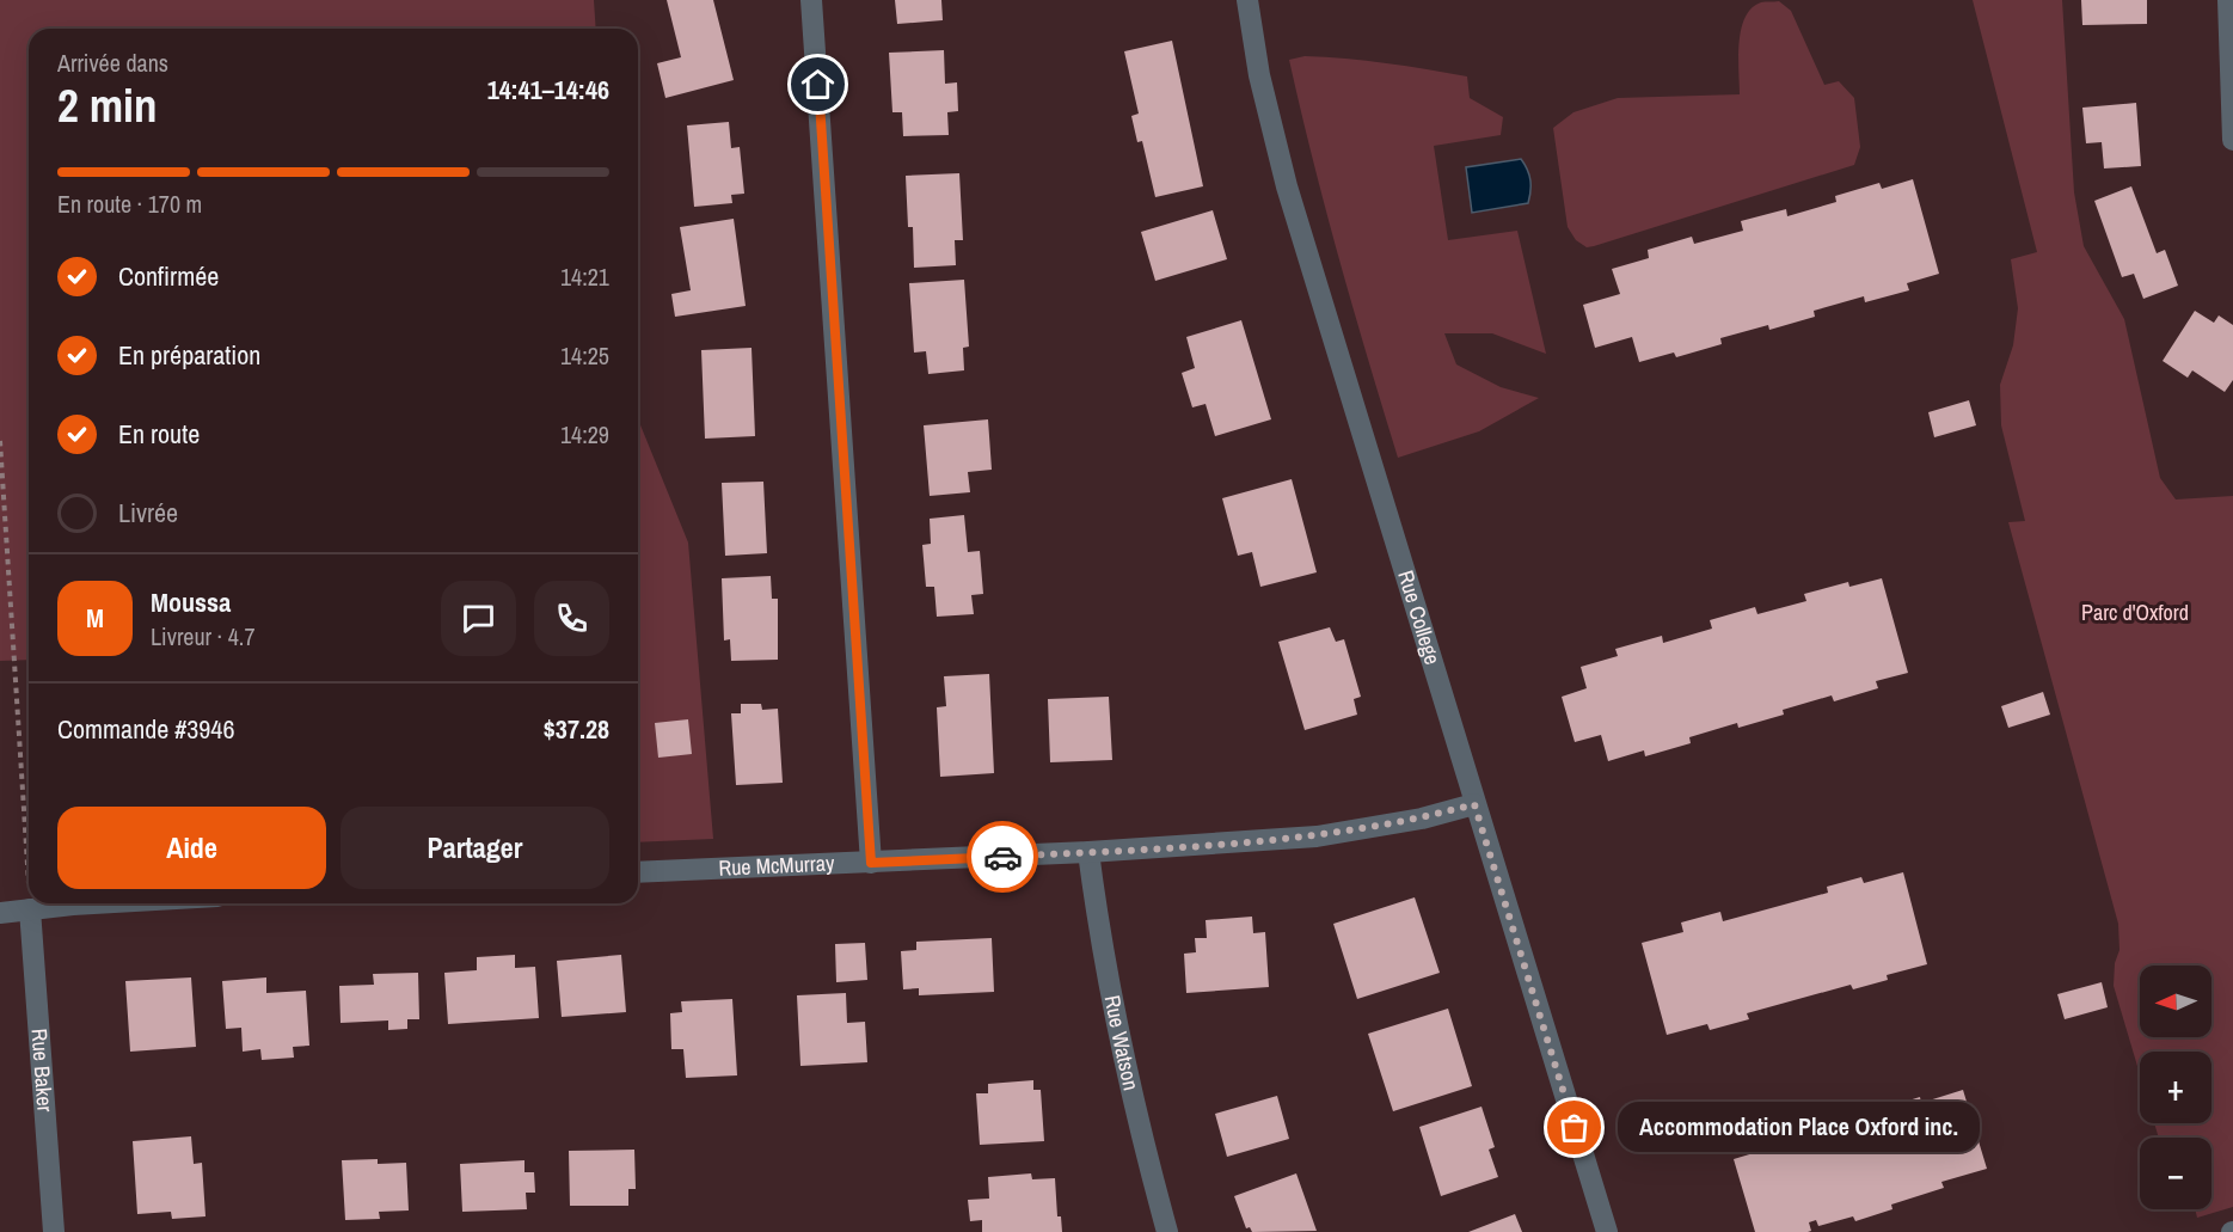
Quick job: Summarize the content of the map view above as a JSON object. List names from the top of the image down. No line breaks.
{"streets":{"street":["Rue College","Rue McMurray","Rue Watson","Rue Baker"]},"crossings":[["Rue College","Rue McMurray"],["Rue McMurray","Rue Watson"]],"parks":["Parc d'Oxford"],"places":["Accommodation Place Oxford inc."],"north":"left","page":{"heading":["2 min","Arrivée dans","14:41–14:46"],"panel":["Moussa","Livreur · 4.7","Commande #3946","$37.28"],"bar":"En route · 170 m","list":[["Confirmée","14:21"],["En préparation","14:25"],["En route","14:29"],"Livrée"],"round":"M","buttons":["Aide","Partager"],"map_buttons":["+","−"],"bubble":"Accommodation Place Oxford inc."}}
